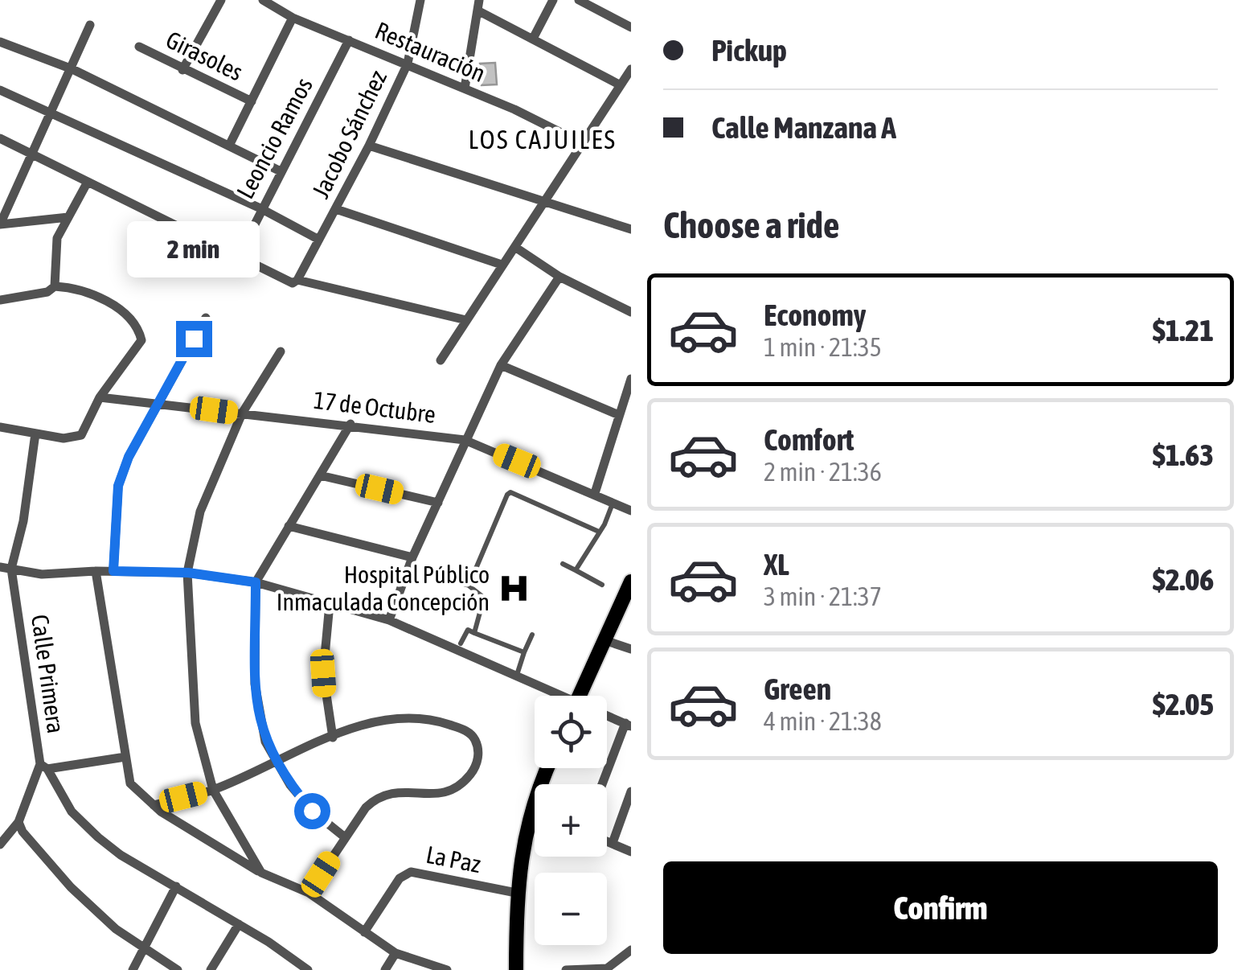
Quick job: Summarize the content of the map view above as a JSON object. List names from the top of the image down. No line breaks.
{"streets":{"street":["Restauración","Girasoles","Jacobo Sánchez","Leoncio Ramos","17 de Octubre","Calle Primera","La Paz"]},"crossings":[["Restauración","Jacobo Sánchez"],["Restauración","Leoncio Ramos"]],"districts":["LOS CAJUILES"],"places":{"hospital":["Hospital Público Inmaculada Concepción"]},"page":{"banner":["Pickup","Calle Manzana A"],"heading":"Choose a ride","bubble":"2 min","list":[{"name":"Economy","note":"1 min · 21:35","value":"$1.21"},{"name":"Comfort","note":"2 min · 21:36","value":"$1.63"},{"name":"XL","note":"3 min · 21:37","value":"$2.06"},{"name":"Green","note":"4 min · 21:38","value":"$2.05"}],"map_buttons":["+","−"],"buttons":"Confirm"}}
